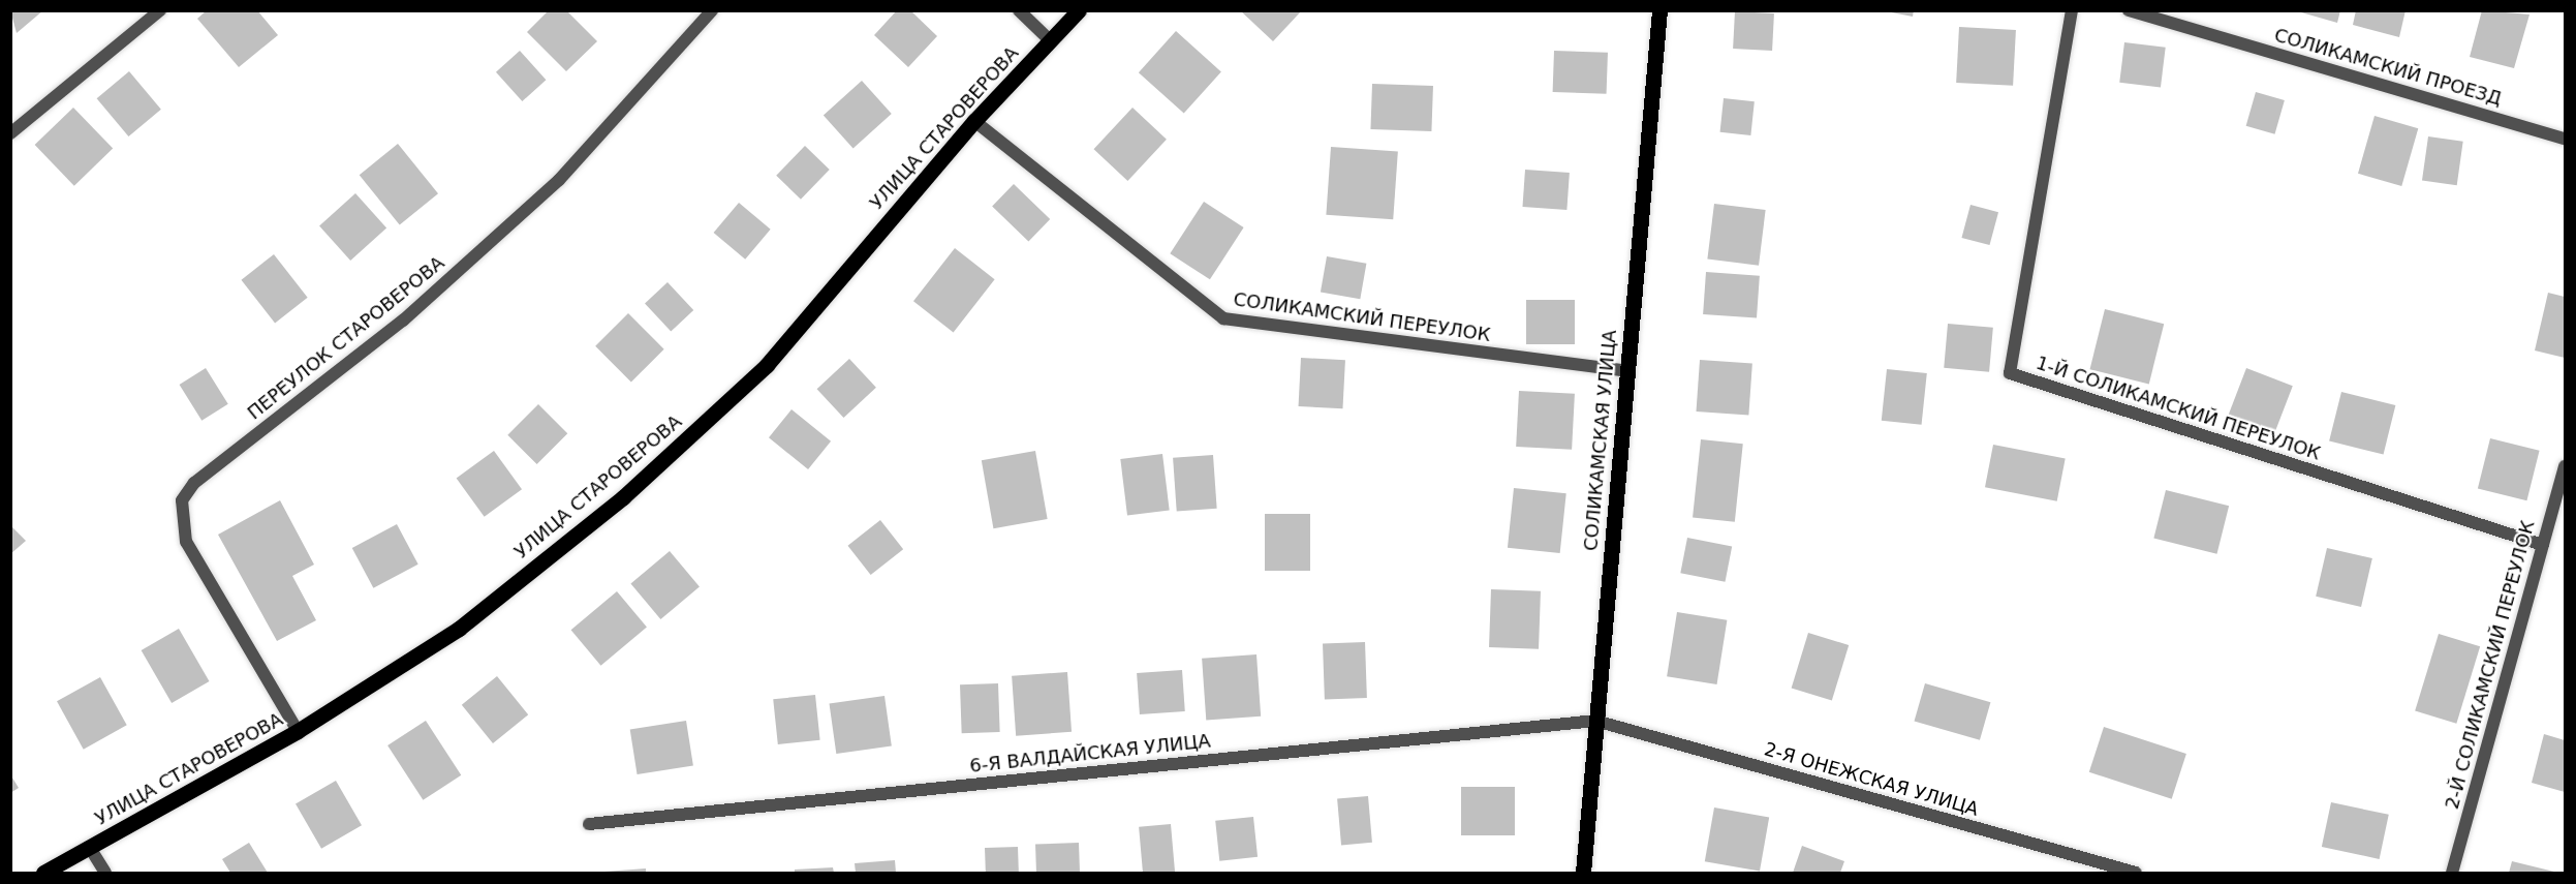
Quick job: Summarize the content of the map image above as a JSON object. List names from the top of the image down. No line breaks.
{"streets":{"main road":["УЛИЦА СТАРОВЕРОВА","СОЛИКАМСКАЯ УЛИЦА"],"street":["СОЛИКАМСКИЙ ПРОЕЗД","СОЛИКАМСКИЙ ПЕРЕУЛОК","ПЕРЕУЛОК СТАРОВЕРОВА","1-Й СОЛИКАМСКИЙ ПЕРЕУЛОК","2-Й СОЛИКАМСКИЙ ПЕРЕУЛОК","6-Я ВАЛДАЙСКАЯ УЛИЦА","2-Я ОНЕЖСКАЯ УЛИЦА"]},"crossings":[["УЛИЦА СТАРОВЕРОВА","СОЛИКАМСКИЙ ПЕРЕУЛОК"],["УЛИЦА СТАРОВЕРОВА","ПЕРЕУЛОК СТАРОВЕРОВА"],["СОЛИКАМСКИЙ ПЕРЕУЛОК","СОЛИКАМСКАЯ УЛИЦА"],["1-Й СОЛИКАМСКИЙ ПЕРЕУЛОК","2-Й СОЛИКАМСКИЙ ПЕРЕУЛОК"],["СОЛИКАМСКАЯ УЛИЦА","6-Я ВАЛДАЙСКАЯ УЛИЦА"],["СОЛИКАМСКАЯ УЛИЦА","2-Я ОНЕЖСКАЯ УЛИЦА"],["6-Я ВАЛДАЙСКАЯ УЛИЦА","2-Я ОНЕЖСКАЯ УЛИЦА"]]}
